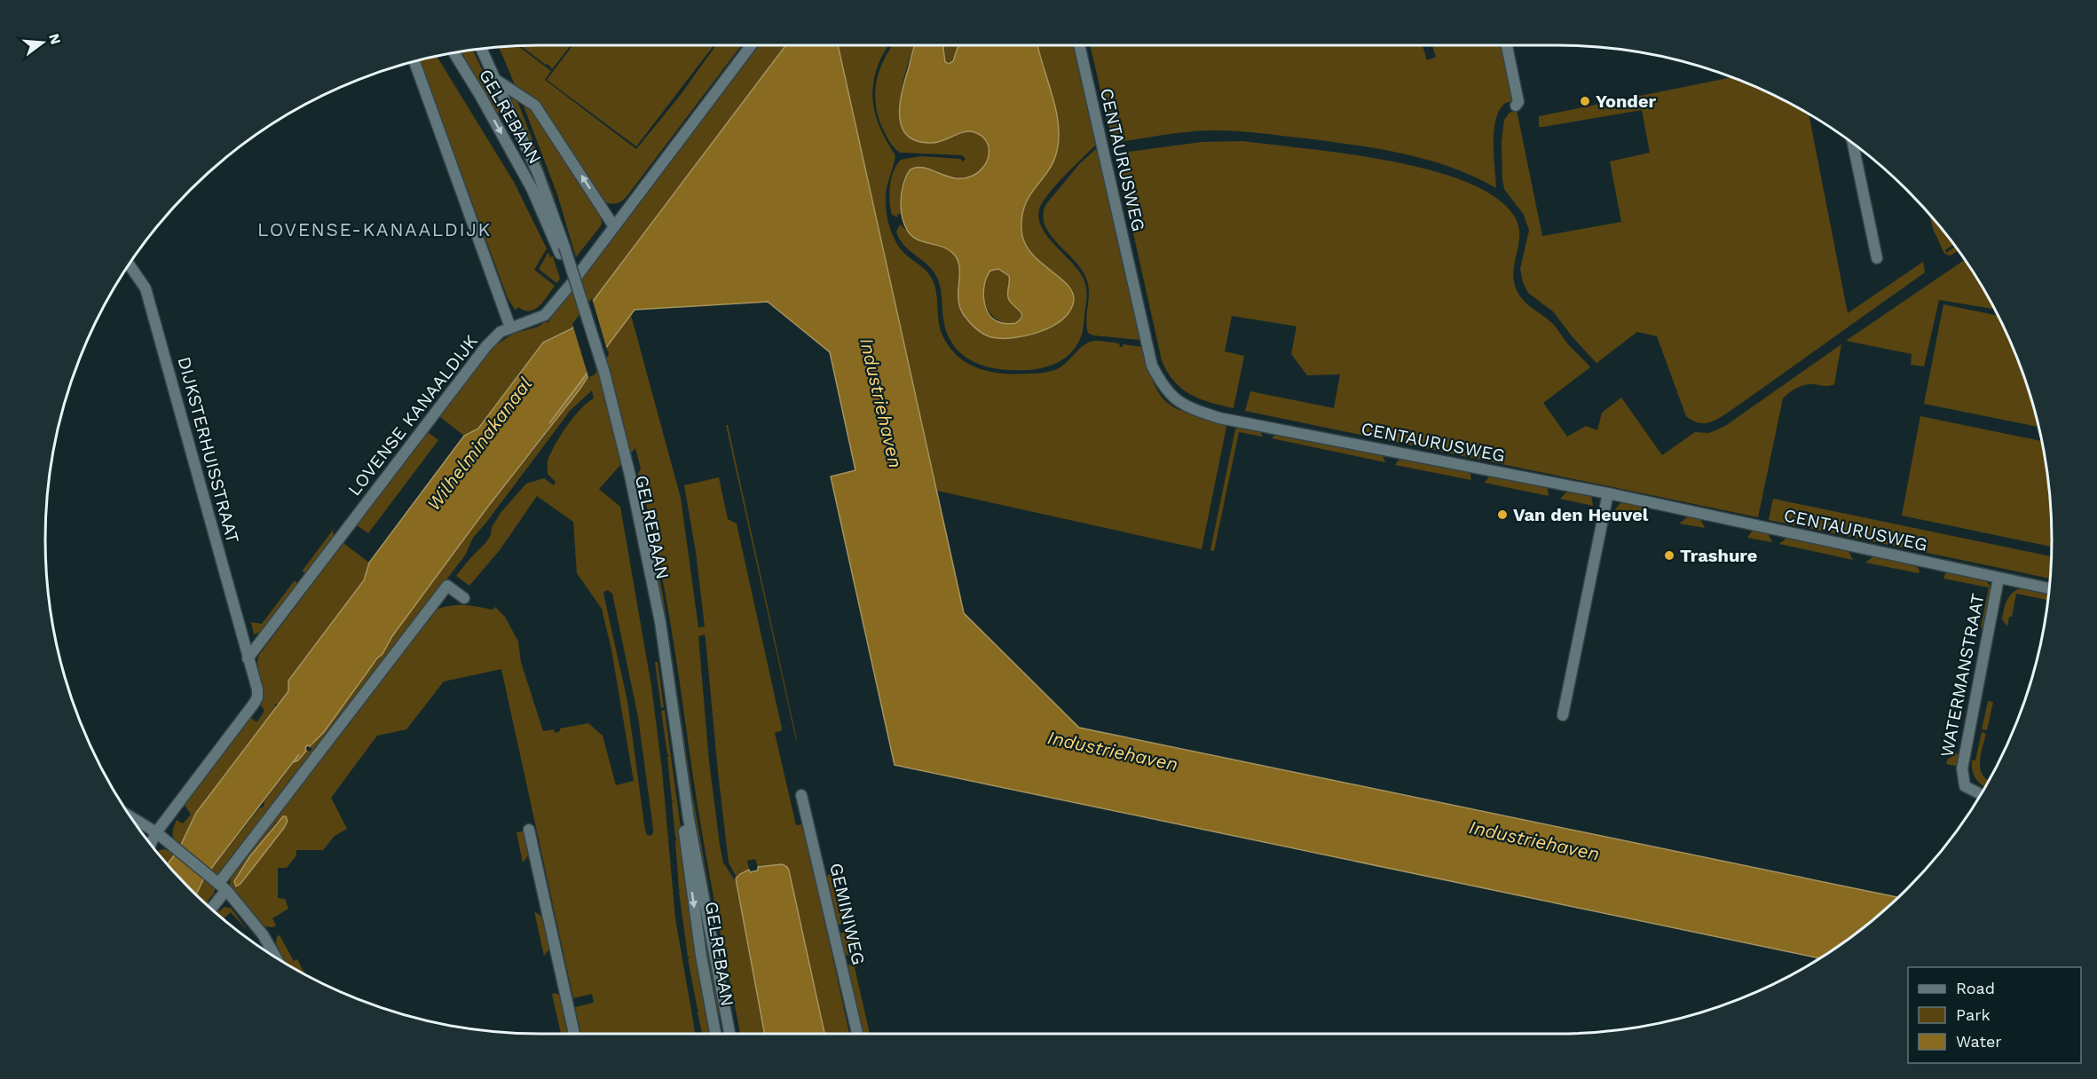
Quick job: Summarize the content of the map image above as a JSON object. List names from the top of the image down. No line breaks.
{"streets":{"street":["GELREBAAN","CENTAURUSWEG","LOVENSE KANAALDIJK","DIJKSTERHUISSTRAAT","WATERMANSTRAAT","GEMINIWEG"]},"crossings":[["CENTAURUSWEG","WATERMANSTRAAT"],["LOVENSE KANAALDIJK","DIJKSTERHUISSTRAAT"]],"districts":["LOVENSE-KANAALDIJK"],"water":["Industriehaven","Wilhelminakanaal"],"places":["Yonder","Van den Heuvel","Trashure"],"legend":["Road","Park","Water"],"north":"right"}
